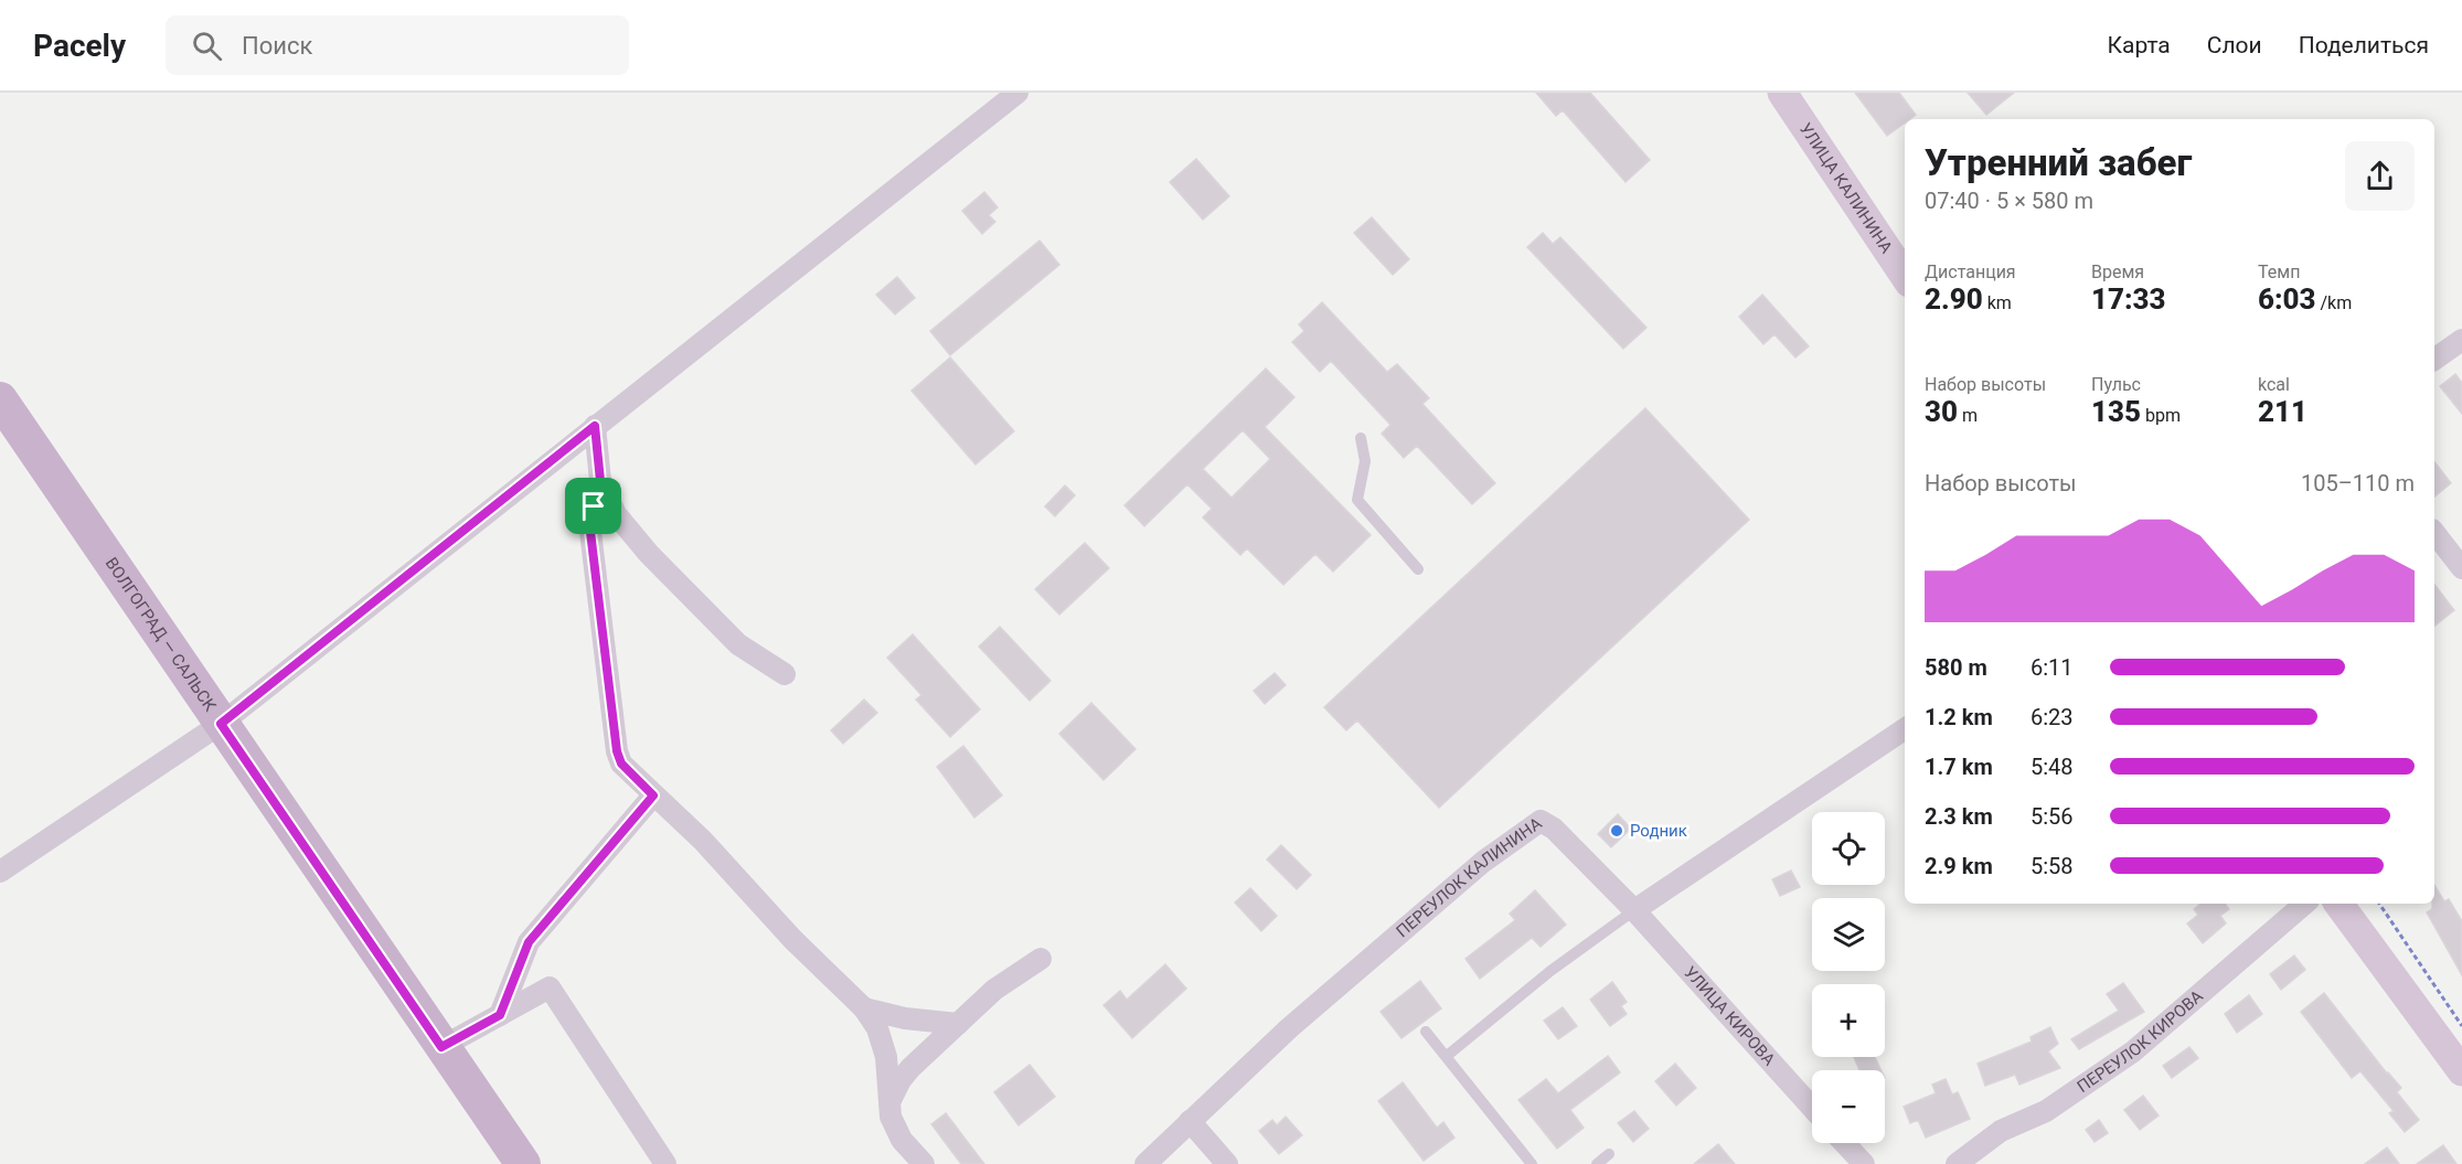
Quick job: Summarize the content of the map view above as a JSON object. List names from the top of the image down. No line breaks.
{"streets":{"main road":["ВОЛГОГРАД — САЛЬСК"],"street":["УЛИЦА КАЛИНИНА","ПЕРЕУЛОК КАЛИНИНА","УЛИЦА КИРОВА","ПЕРЕУЛОК КИРОВА"]},"crossings":[["ПЕРЕУЛОК КАЛИНИНА","УЛИЦА КИРОВА"]],"places":["Родник"],"page":{"header":"Pacely","search":"Поиск","nav":["Карта","Слои","Поделиться"],"heading":["Утренний забег","07:40 · 5 × 580 m"],"stats":[["Дистанция","2.90 km"],["Время","17:33"],["Темп","6:03 /km"],["Набор высоты","30 m"],["Пульс","135 bpm"],["kcal","211"]],"chart":["Набор высоты","105–110 m"],"list":[{"name":"580 m","note":"6:11"},{"name":"1.2 km","note":"6:23"},{"name":"1.7 km","note":"5:48"},{"name":"2.3 km","note":"5:56"},{"name":"2.9 km","note":"5:58"}],"map_buttons":["+","−"]}}
